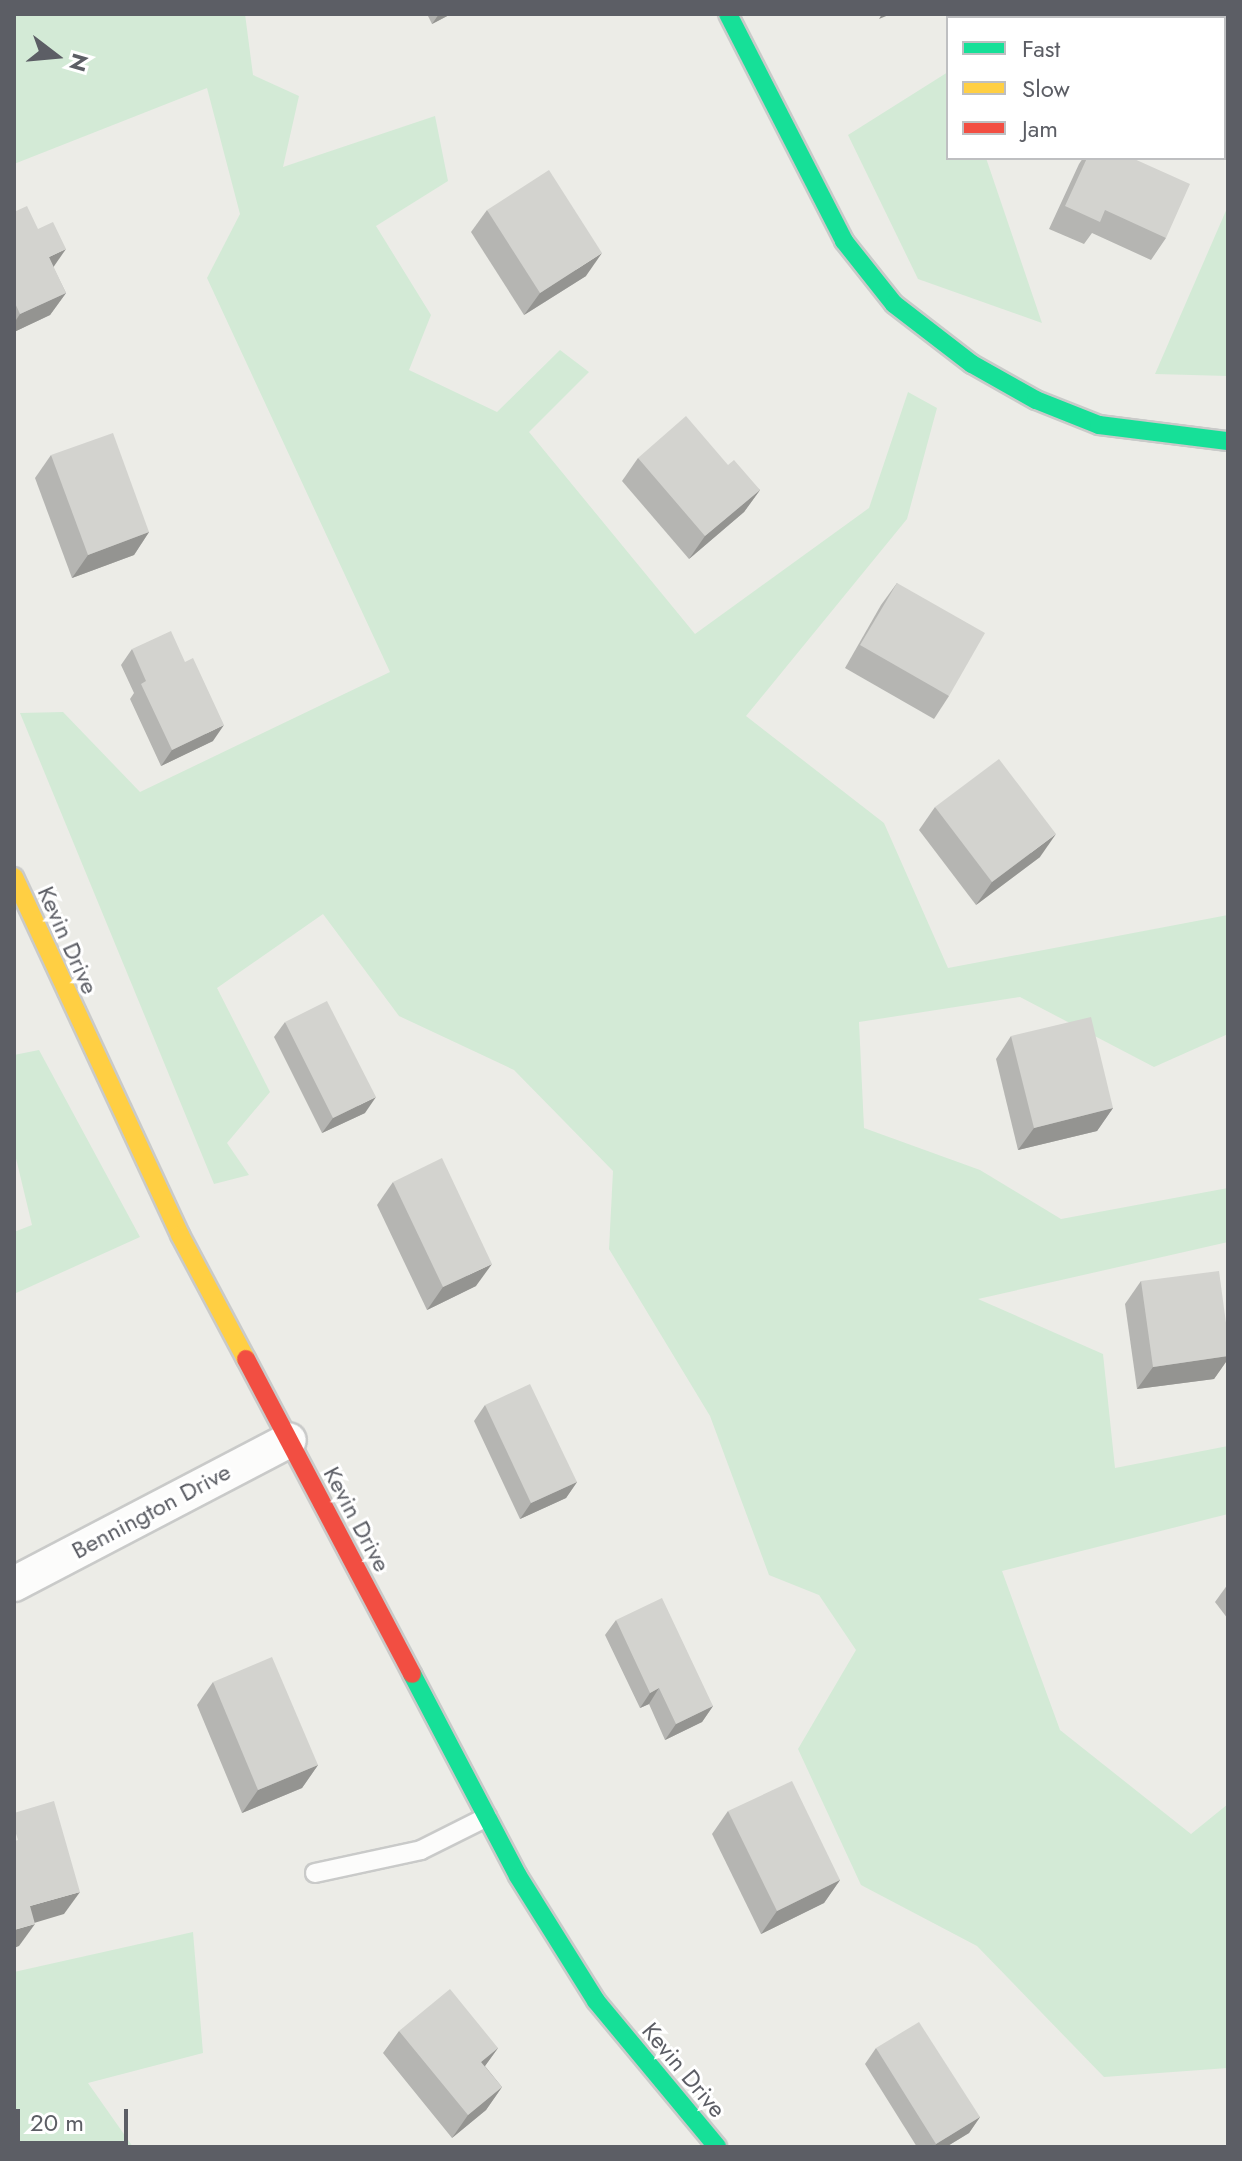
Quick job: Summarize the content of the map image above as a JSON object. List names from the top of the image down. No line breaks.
{"streets":{"street":["Kevin Drive","Bennington Drive"]},"crossings":[["Kevin Drive","Bennington Drive"]],"legend":["Fast","Slow","Jam"],"scale_bar":"20 m","north":"right"}
